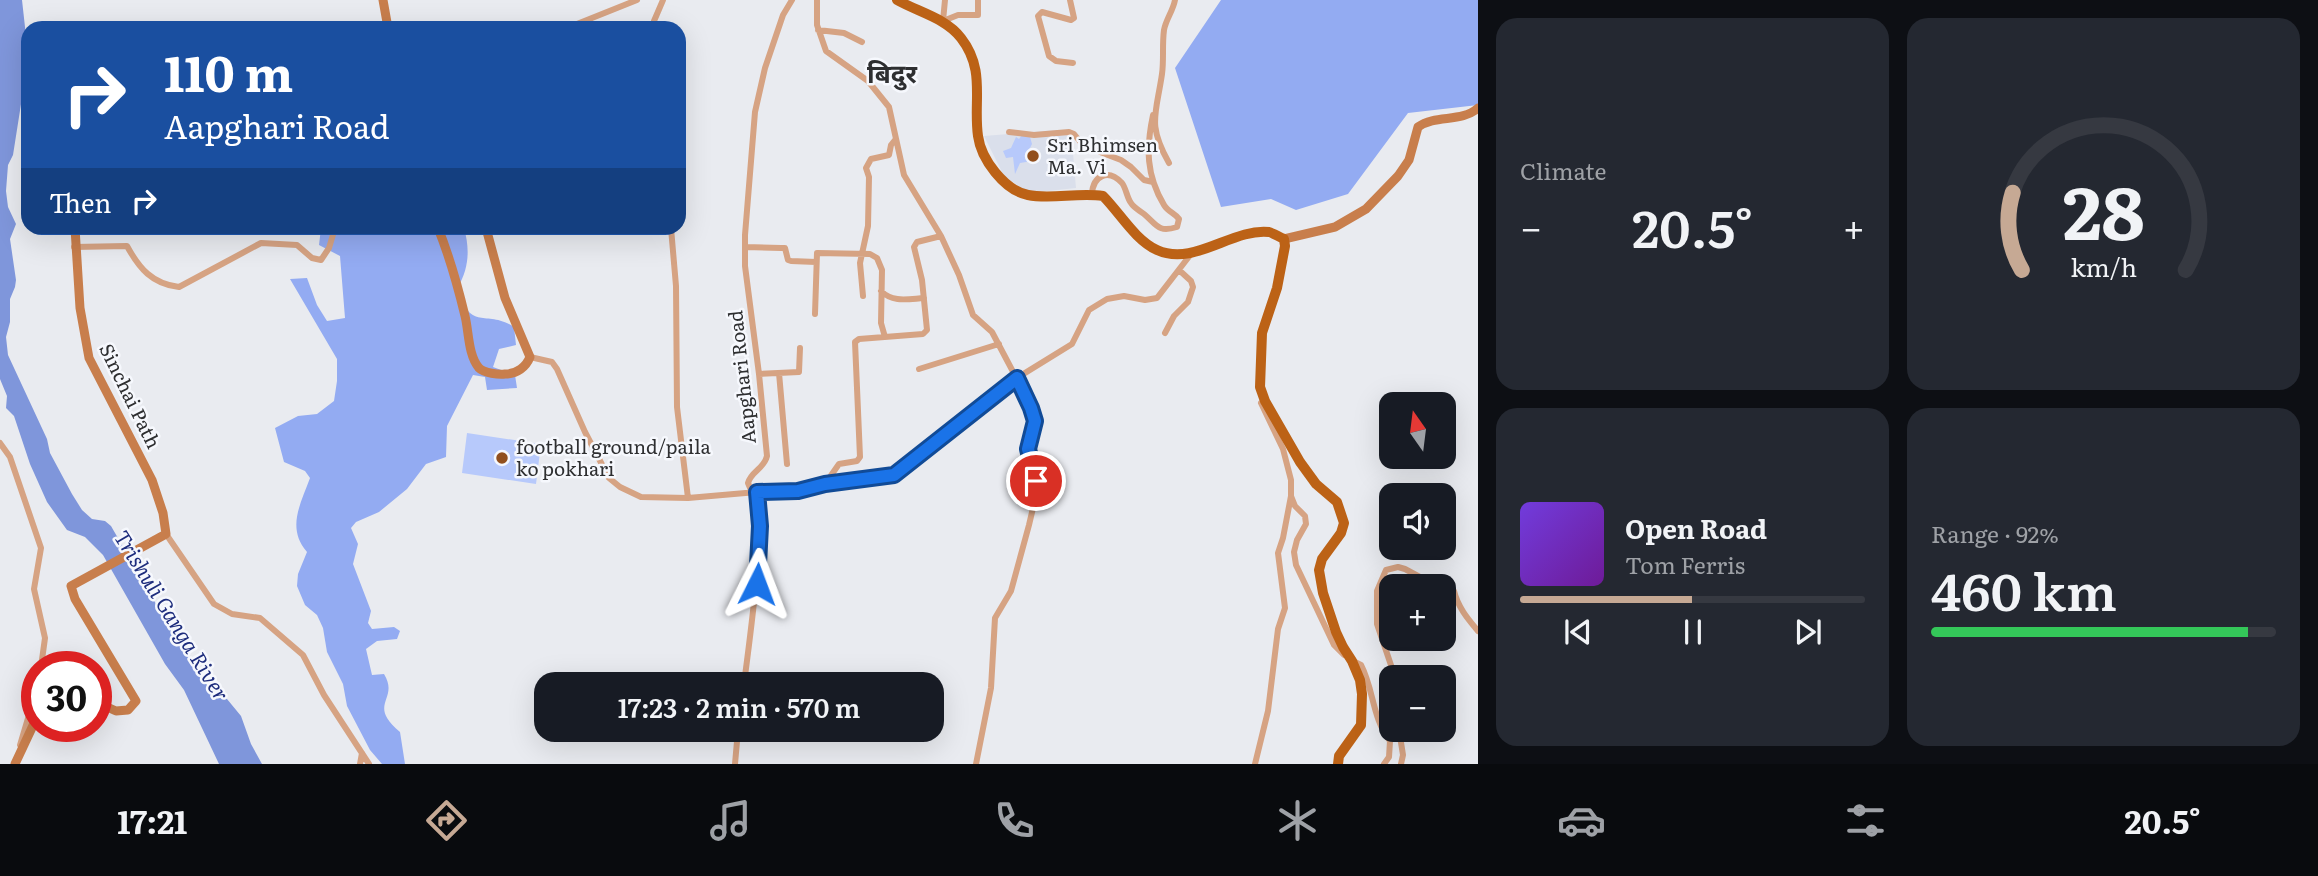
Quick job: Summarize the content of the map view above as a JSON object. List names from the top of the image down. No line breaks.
{"streets":{"street":["Aapghari Road","Sinchai Path"]},"districts":["बिदुर"],"water":["Trishuli Ganga River"],"places":["Sri Bhimsen Ma. Vi","football ground/paila ko pokhari"],"north":"top","page":{"tile":["Climate",["Range · 92%","460 km"]],"turn":["110 m","Aapghari Road"],"then":"Then","heat":["−","20.5°","+"],"map_buttons":["+","−"],"song":["Open Road","Tom Ferris"],"limit":"30","trip":"17:23 · 2 min · 570 m","tabs":["17:21","20.5°"],"gauge":["28","km/h"]}}
